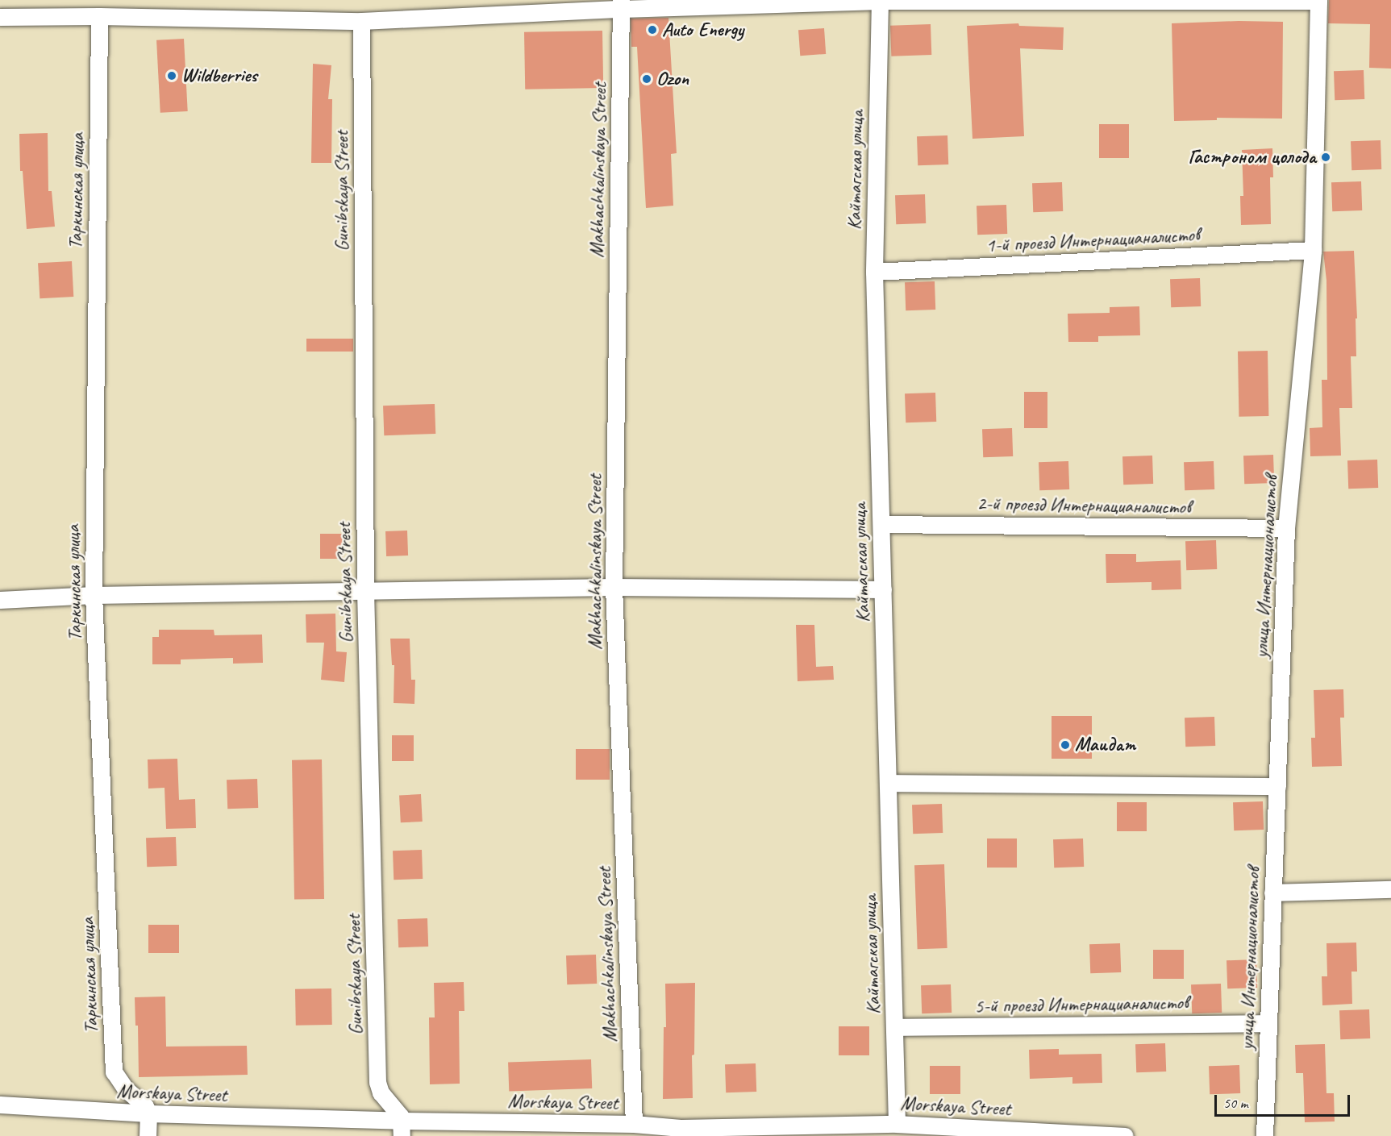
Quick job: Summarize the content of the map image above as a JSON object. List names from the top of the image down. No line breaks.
{"streets":{"street":["Makhachkalinskaya Street","Кайтагская улица","Таркинская улица","Gunibskaya Street","1-й проезд Интернацианалистов","2-й проезд Интернацианалистов","улица Интернационалистов","5-й проезд Интернацианалистов","Morskaya Street"]},"crossings":[["Makhachkalinskaya Street","Morskaya Street"],["Кайтагская улица","1-й проезд Интернацианалистов"],["Кайтагская улица","2-й проезд Интернацианалистов"],["Кайтагская улица","5-й проезд Интернацианалистов"],["Кайтагская улица","Morskaya Street"],["Таркинская улица","Morskaya Street"],["Gunibskaya Street","Morskaya Street"],["1-й проезд Интернацианалистов","улица Интернационалистов"],["2-й проезд Интернацианалистов","улица Интернационалистов"],["улица Интернационалистов","5-й проезд Интернацианалистов"]],"places":["Auto Energy","Wildberries","Ozon","Гастроном цолода","Маидат"],"scale_bar":"50 m"}
